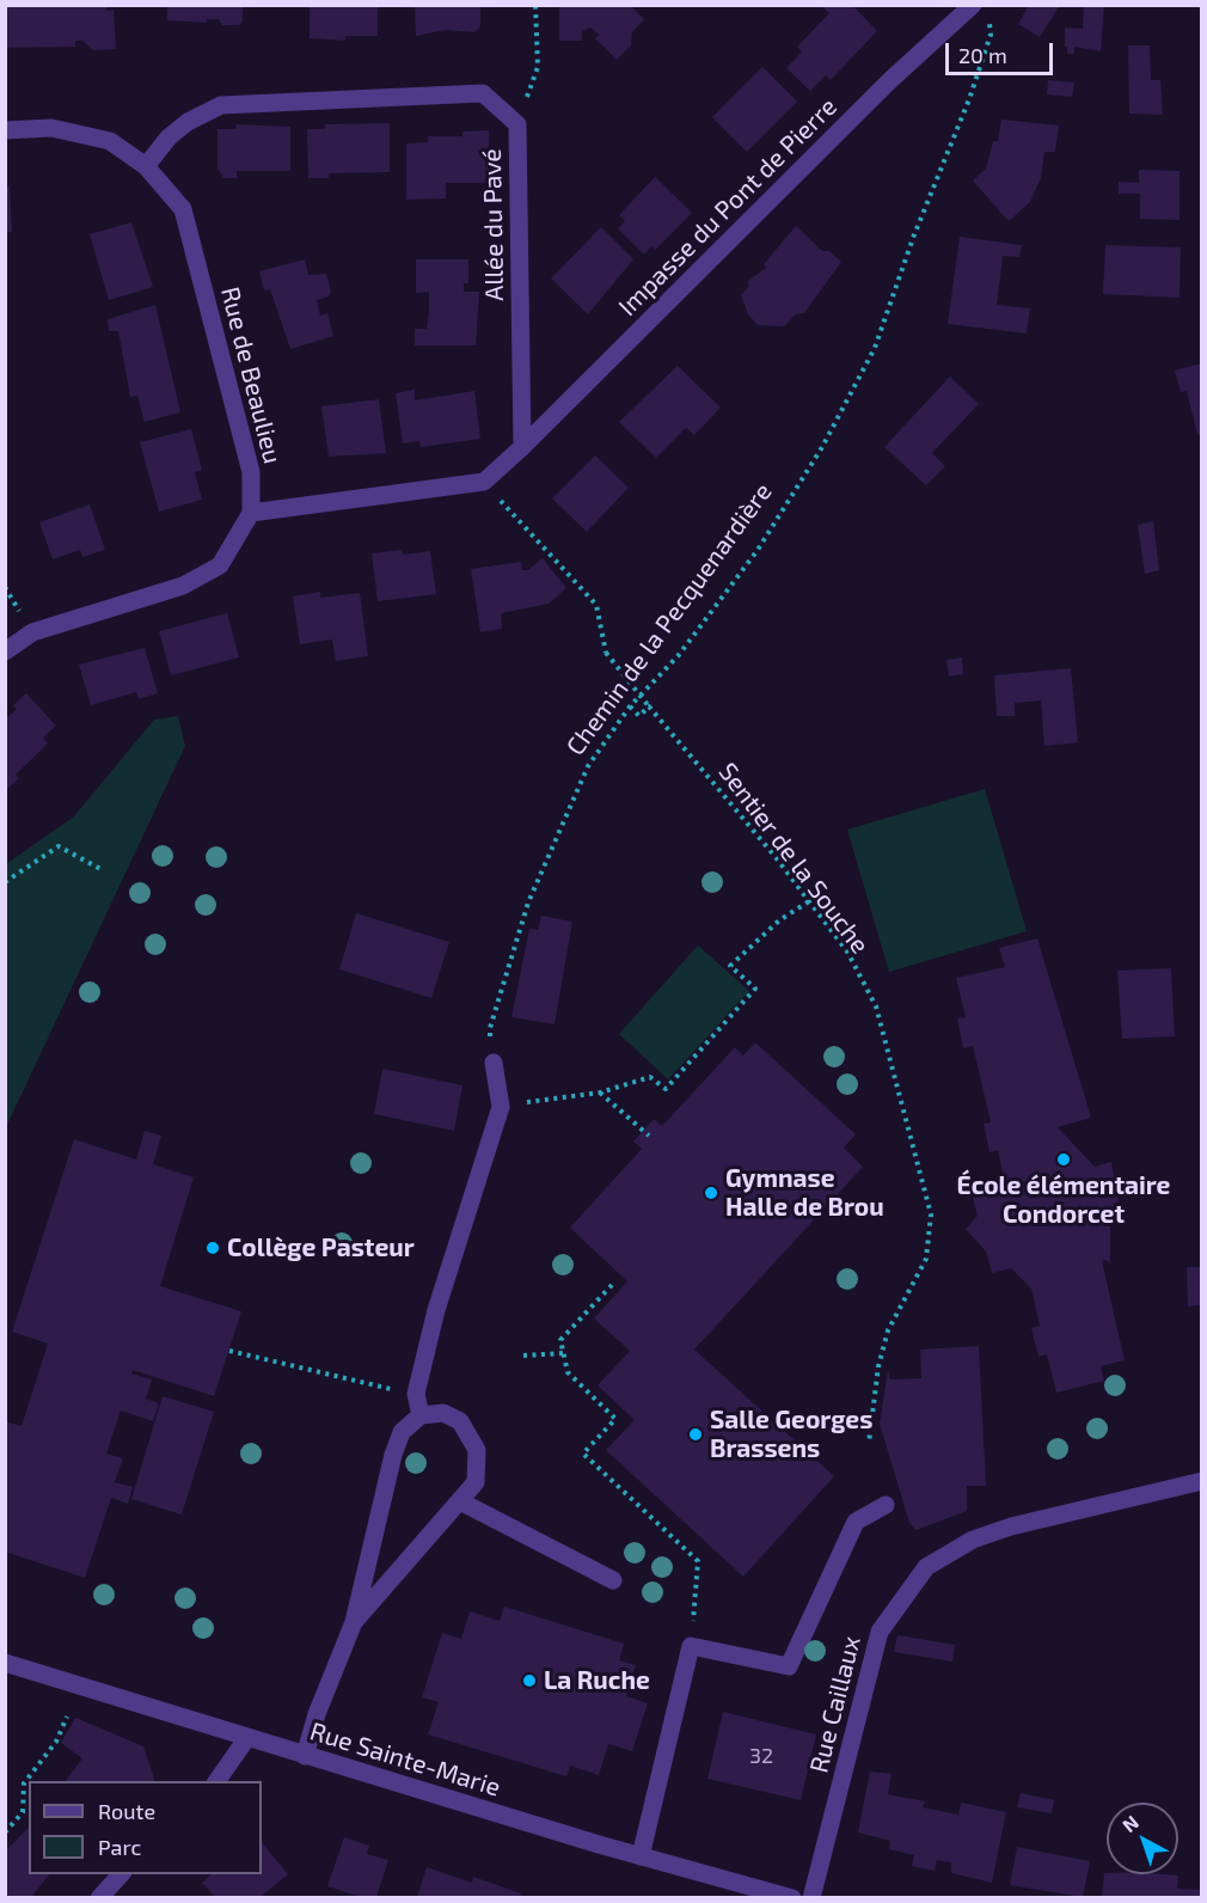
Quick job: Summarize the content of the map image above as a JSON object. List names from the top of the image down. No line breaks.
{"streets":{"street":["Impasse du Pont de Pierre","Allée du Pavé","Rue de Beaulieu","Rue Caillaux","Rue Sainte-Marie"],"path":["Chemin de la Pecquenardière","Sentier de la Souche"]},"crossings":[["Impasse du Pont de Pierre","Allée du Pavé"],["Allée du Pavé","Rue de Beaulieu"]],"places":["École élémentaire Condorcet","Gymnase Halle de Brou","Collège Pasteur","Salle Georges Brassens","La Ruche"],"house_numbers":["32"],"legend":["Route","Parc"],"scale_bar":"20 m","north":"top left"}
